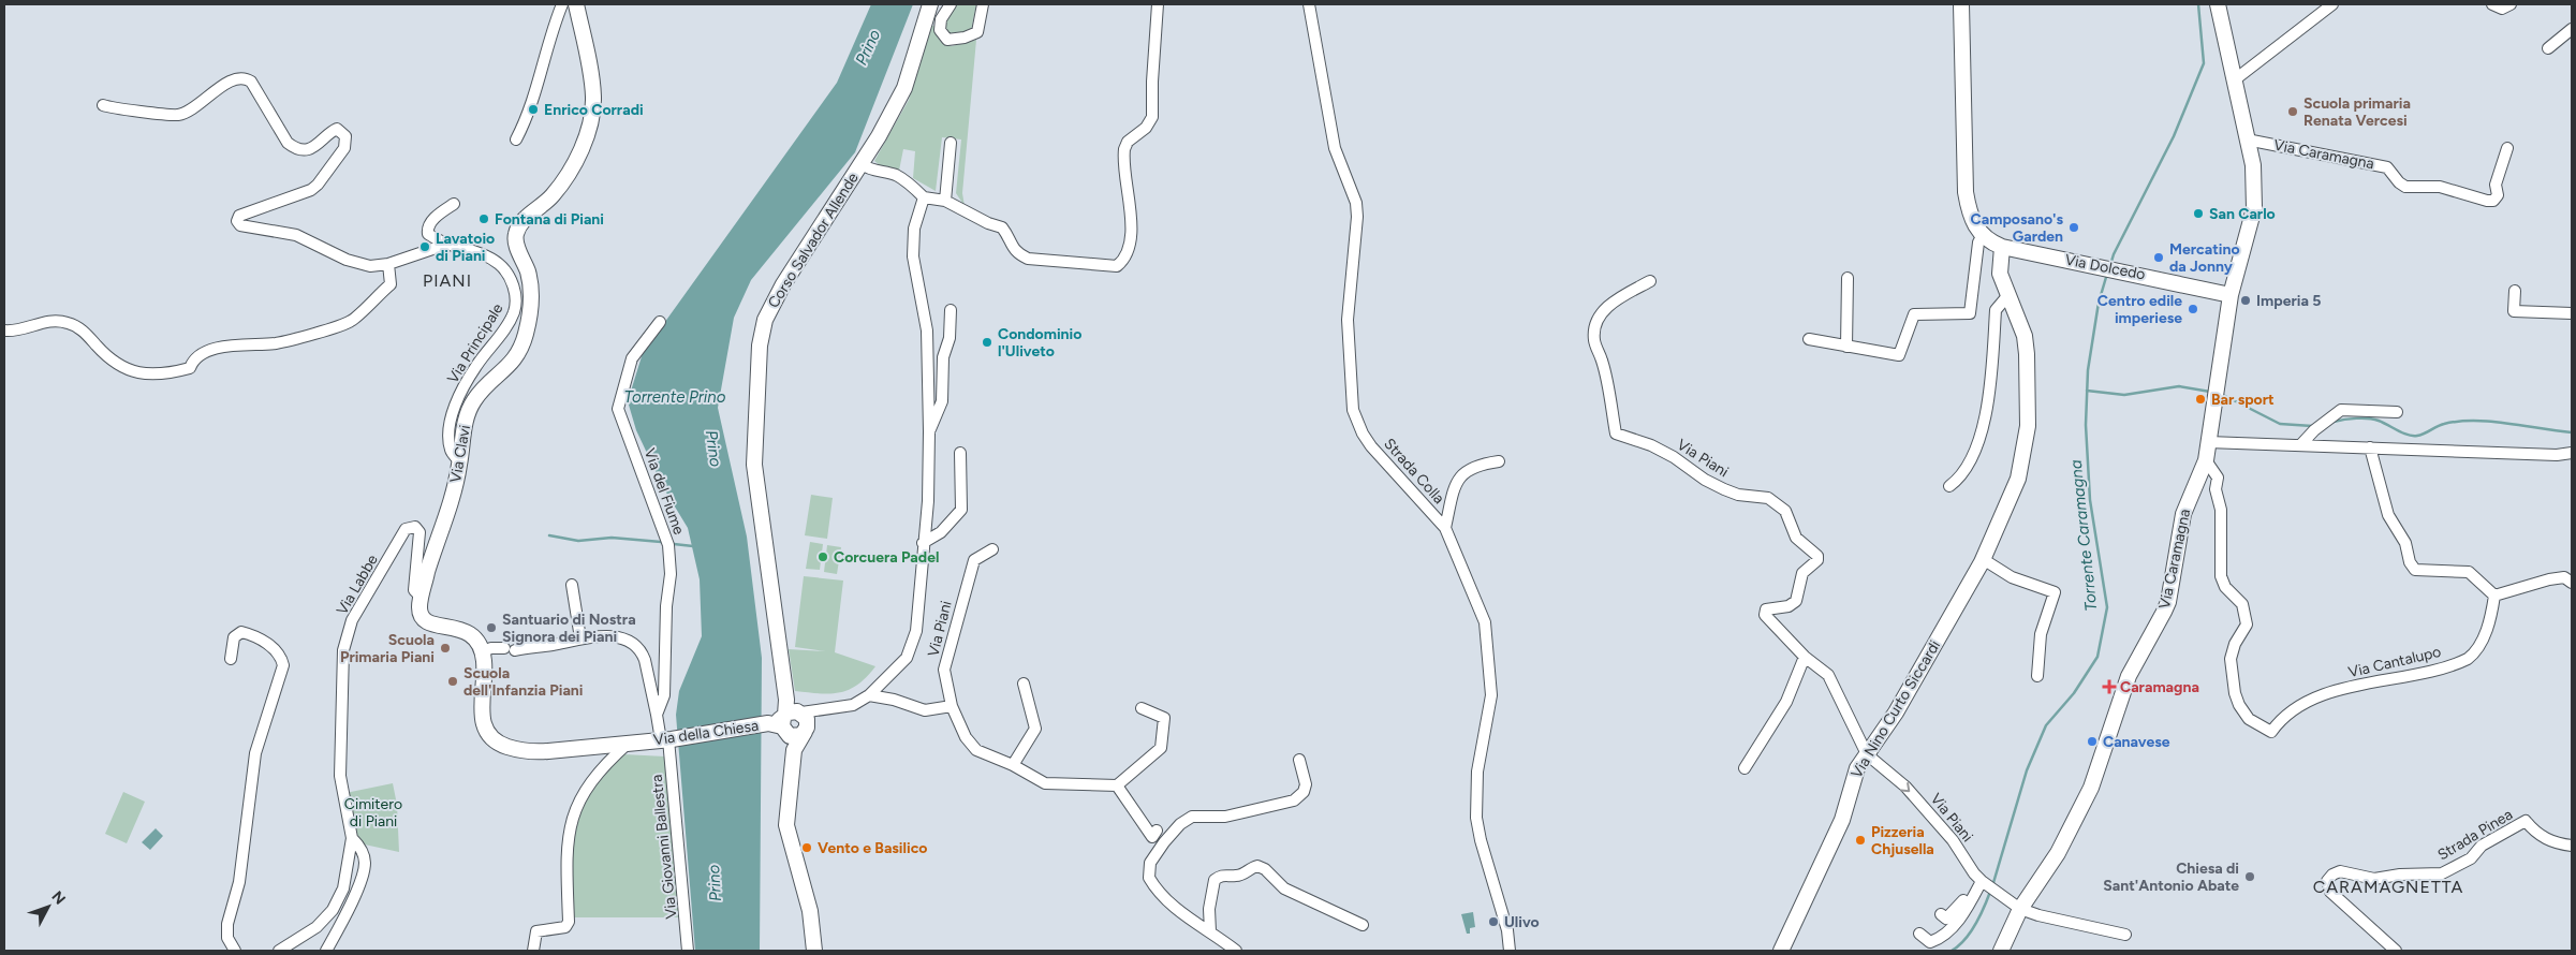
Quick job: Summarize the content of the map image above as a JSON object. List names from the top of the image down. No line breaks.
{"streets":{"main road":["Via Caramagna","Corso Salvador Allende","Via Dolcedo","Via Clavi","Via Nino Curto Siccardi","Via della Chiesa"],"street":["Via Principale","Via Piani","Strada Colla","Via del Fiume","Via Labbe","Via Cantalupo","Strada Pinea","Via Giovanni Ballestra"]},"crossings":[["Via Caramagna","Via Dolcedo"],["Via Caramagna","Via Piani"],["Via Caramagna","Via Cantalupo"],["Corso Salvador Allende","Via della Chiesa"],["Via Dolcedo","Via Nino Curto Siccardi"],["Via Principale","Via Clavi"],["Via Clavi","Via Labbe"],["Via Piani","Via Nino Curto Siccardi"],["Via del Fiume","Via della Chiesa"],["Via del Fiume","Via Giovanni Ballestra"],["Via della Chiesa","Via Giovanni Ballestra"]],"districts":["PIANI","CARAMAGNETTA"],"water":["Prino","Torrente Prino","Torrente Caramagna"],"parks":["Cimitero di Piani"],"places":{"other":["Enrico Corradi","Scuola primaria Renata Vercesi","San Carlo","Fontana di Piani","Camposano's Garden","Lavatoio di Piani","Mercatino da Jonny","Imperia 5","Centro edile imperiese","Condominio l'Uliveto","Bar sport","Corcuera Padel","Santuario di Nostra Signora dei Piani","Scuola Primaria Piani","Scuola dell'Infanzia Piani","Canavese","Pizzeria Chjusella","Vento e Basilico","Chiesa di Sant'Antonio Abate","Ulivo"],"health":["Caramagna"]},"north":"top right"}
